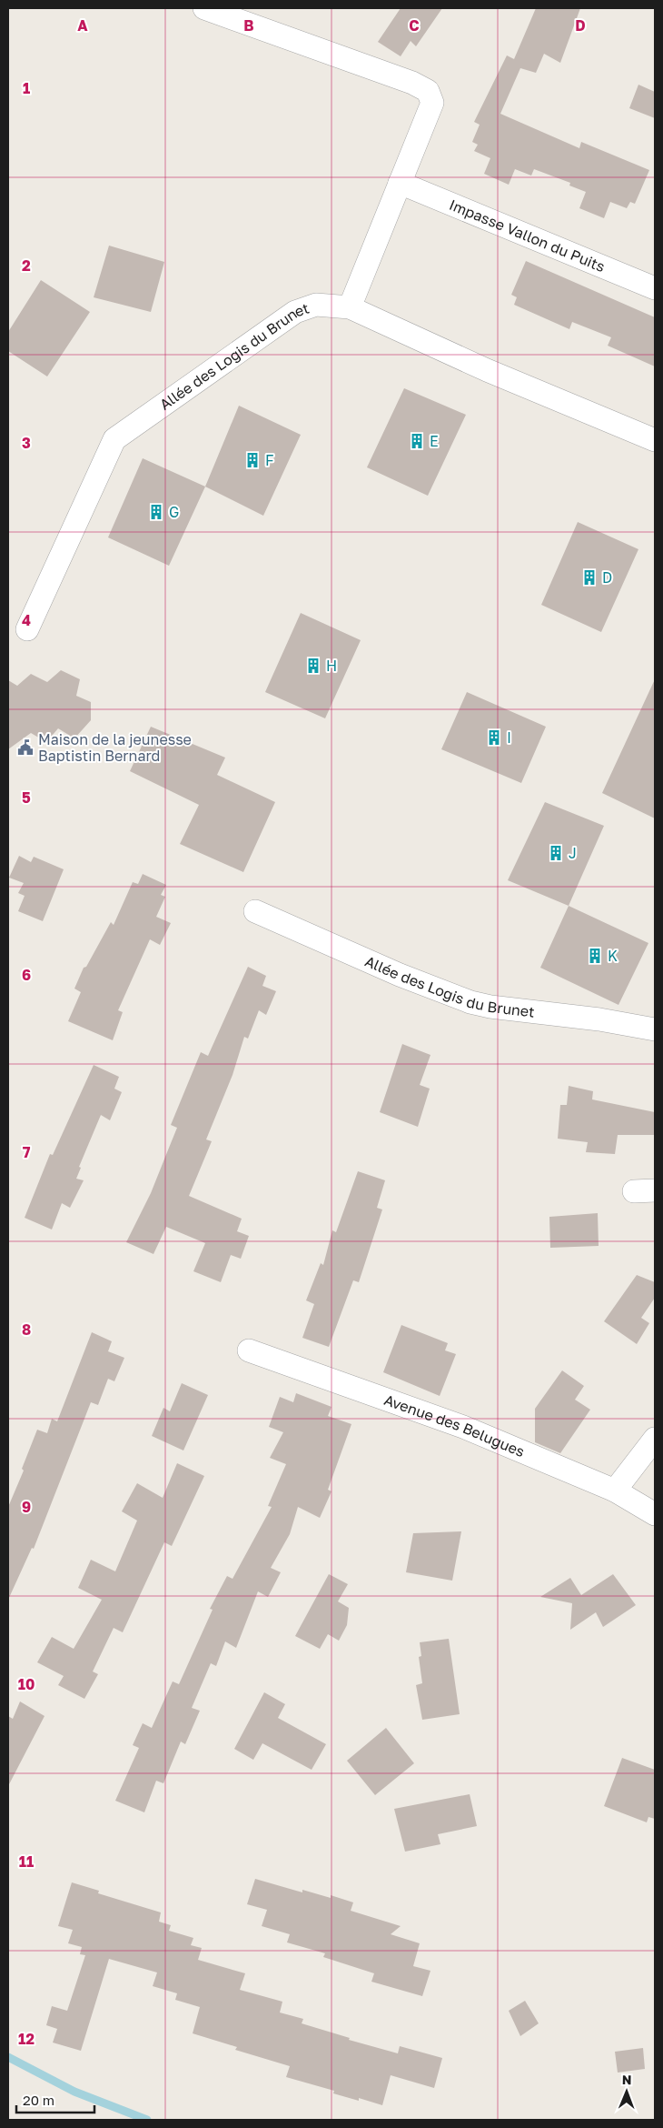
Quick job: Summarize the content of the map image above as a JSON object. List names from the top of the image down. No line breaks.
{"streets":{"street":["Impasse Vallon du Puits","Allée des Logis du Brunet","Avenue des Belugues"]},"places":{"building":["E","F","G","D","H","I","J","K"],"public building":["Maison de la jeunesse Baptistin Bernard"]},"scale_bar":"20 m","north":"top","grid":{"columns":["A","B","C","D"],"rows":["1","2","3","4","5","6","7","8","9","10","11","12"]}}
